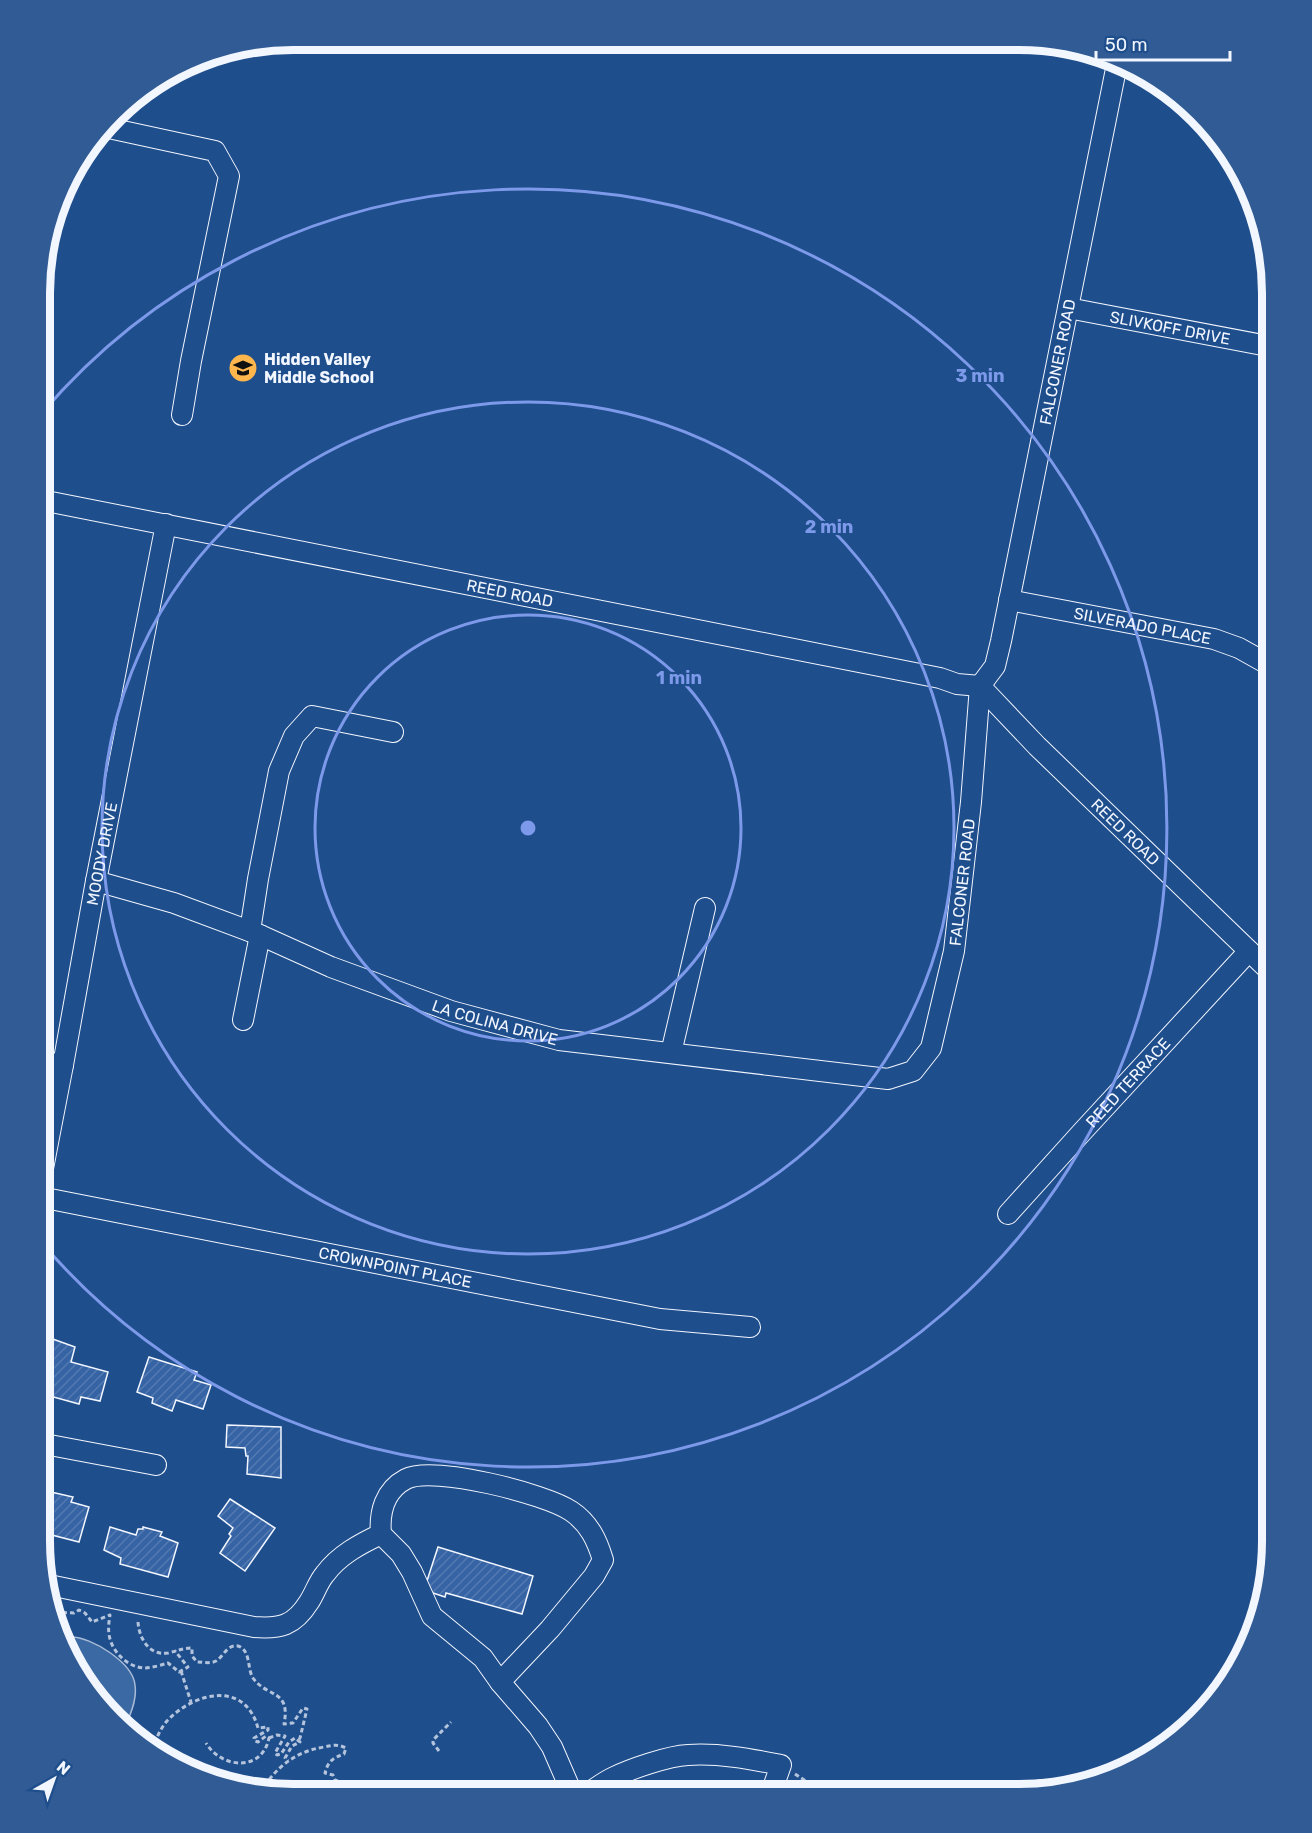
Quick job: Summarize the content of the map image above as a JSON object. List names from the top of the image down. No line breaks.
{"streets":{"street":["SLIVKOFF DRIVE","FALCONER ROAD","REED ROAD","SILVERADO PLACE","MOODY DRIVE","LA COLINA DRIVE","REED TERRACE","CROWNPOINT PLACE"]},"crossings":[["SLIVKOFF DRIVE","FALCONER ROAD"],["FALCONER ROAD","REED ROAD"],["FALCONER ROAD","SILVERADO PLACE"],["FALCONER ROAD","LA COLINA DRIVE"],["REED ROAD","MOODY DRIVE"],["REED ROAD","REED TERRACE"],["MOODY DRIVE","LA COLINA DRIVE"]],"places":{"school or university":["Hidden Valley Middle School"]},"scale_bar":"50 m","north":"top right","rings":["3 min","2 min","1 min"]}
